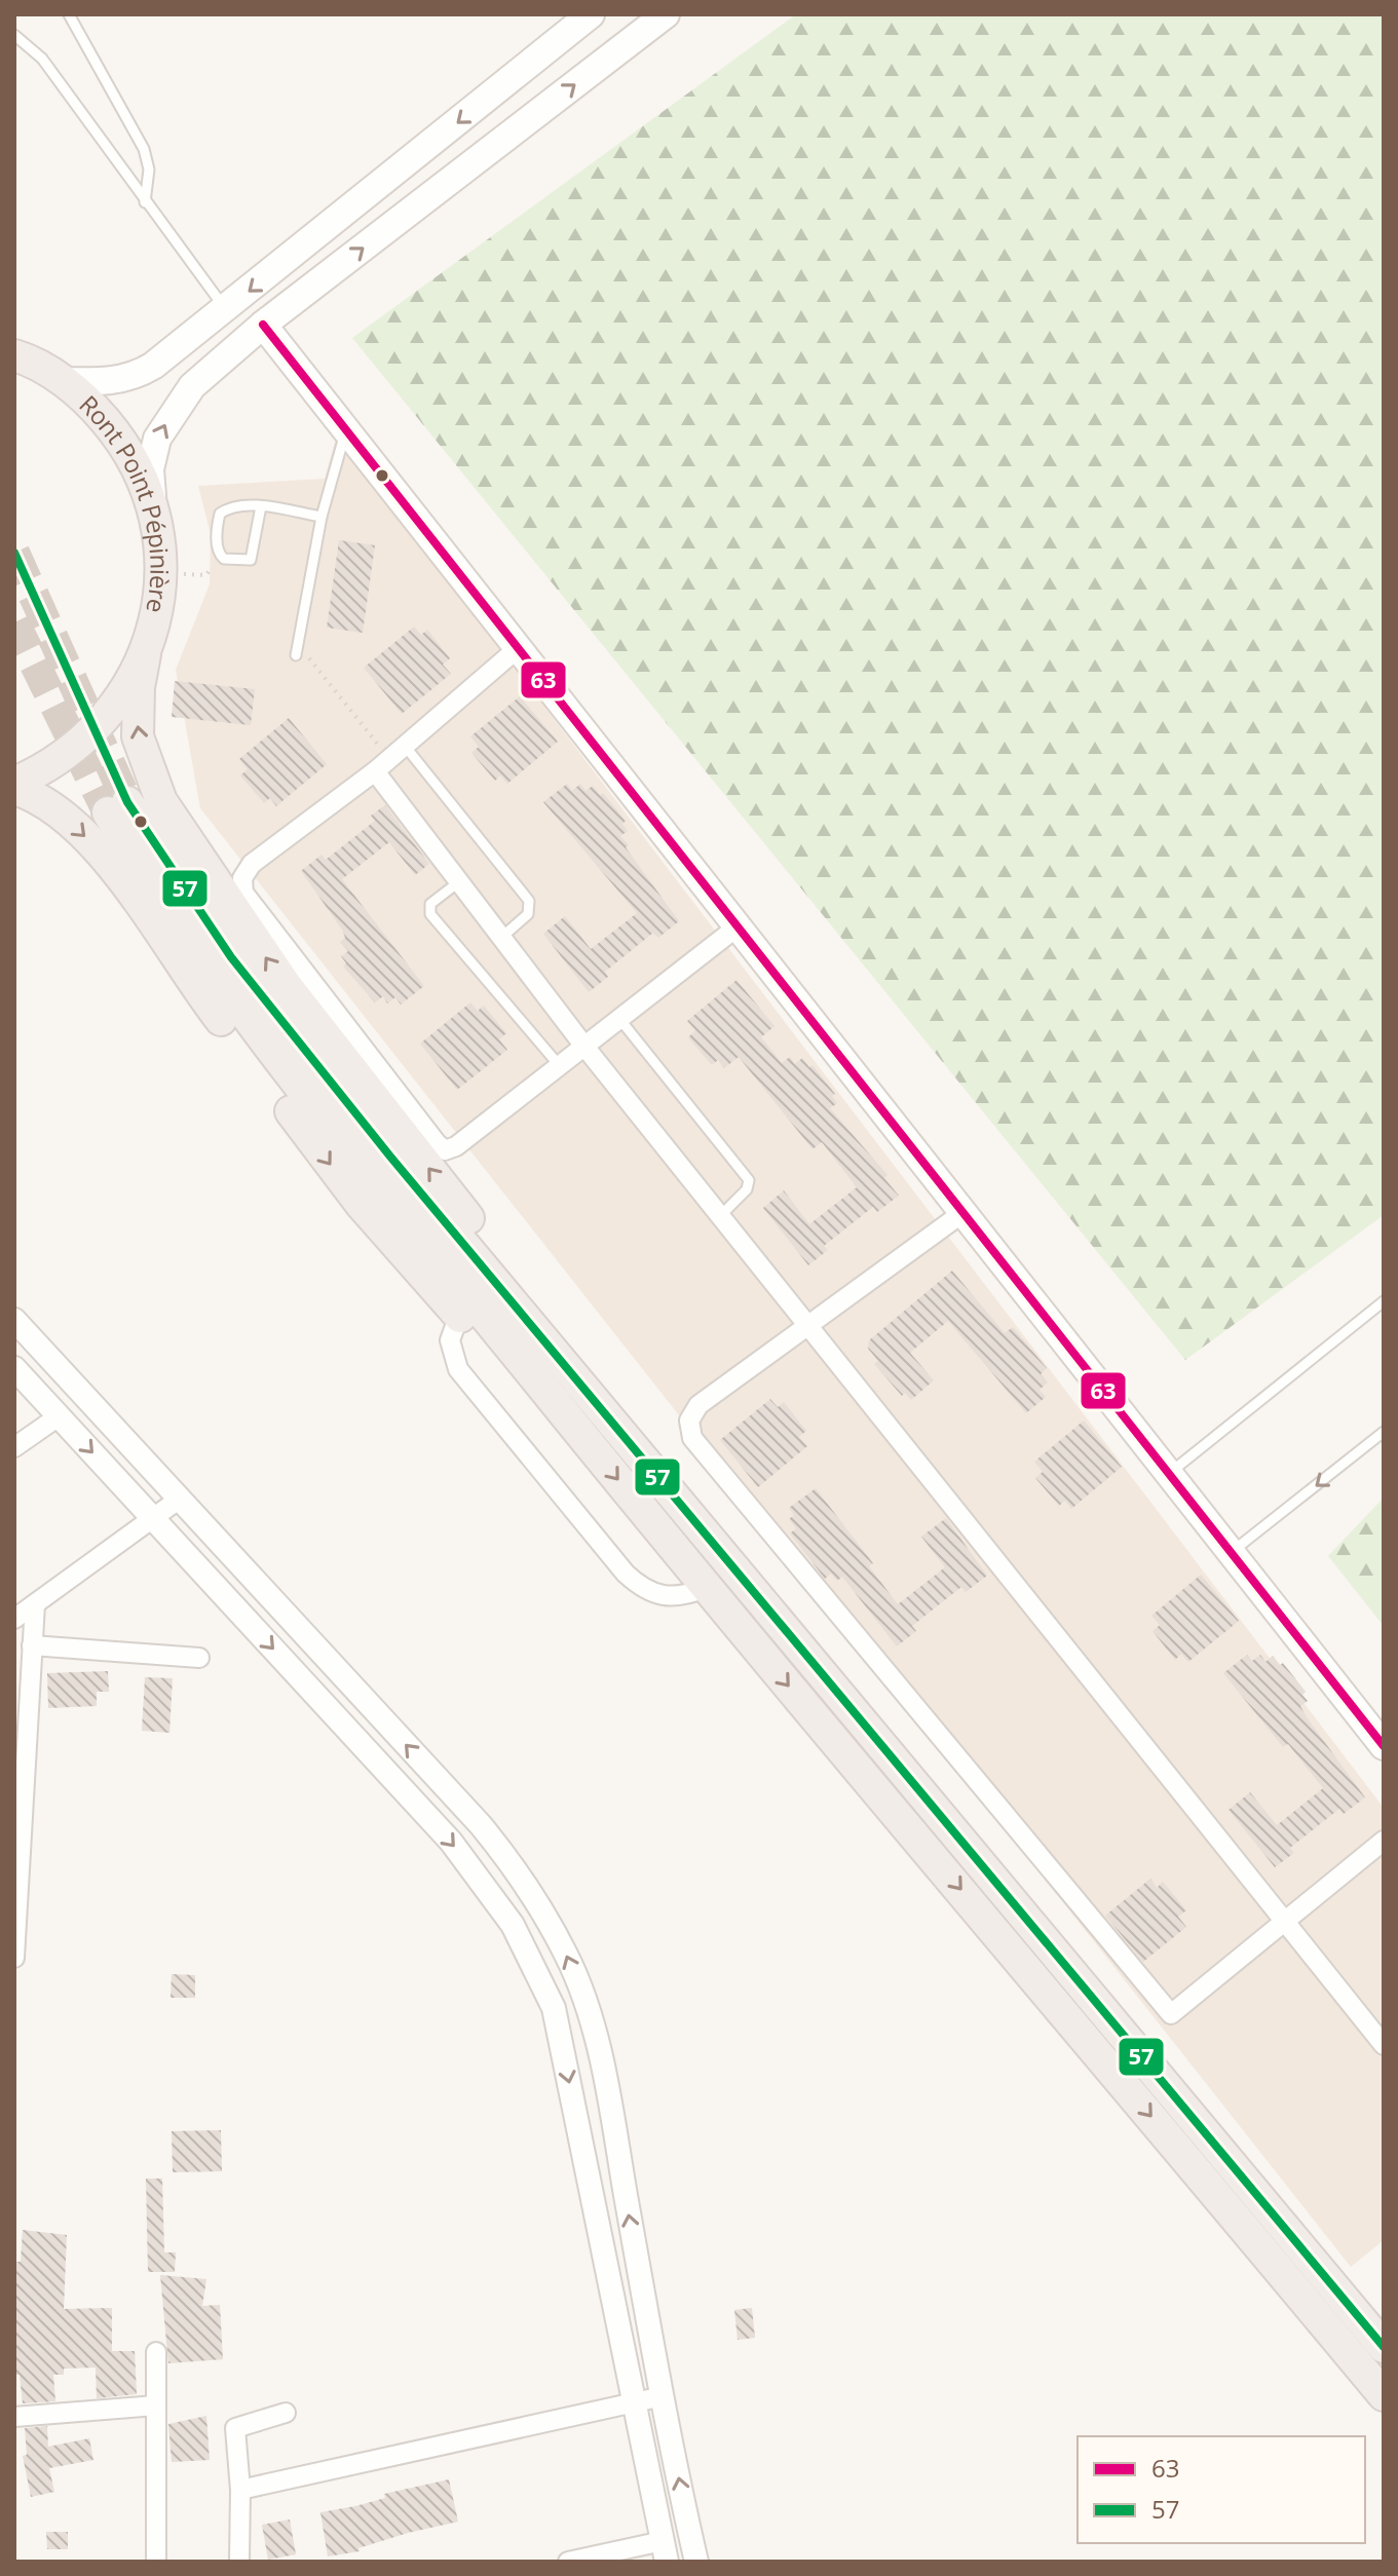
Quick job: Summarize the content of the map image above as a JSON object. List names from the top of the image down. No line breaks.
{"streets":{"highway":["Ront Point Pépinière"]},"lines":["transit line 63","transit line 57"],"legend":["63","57"]}
